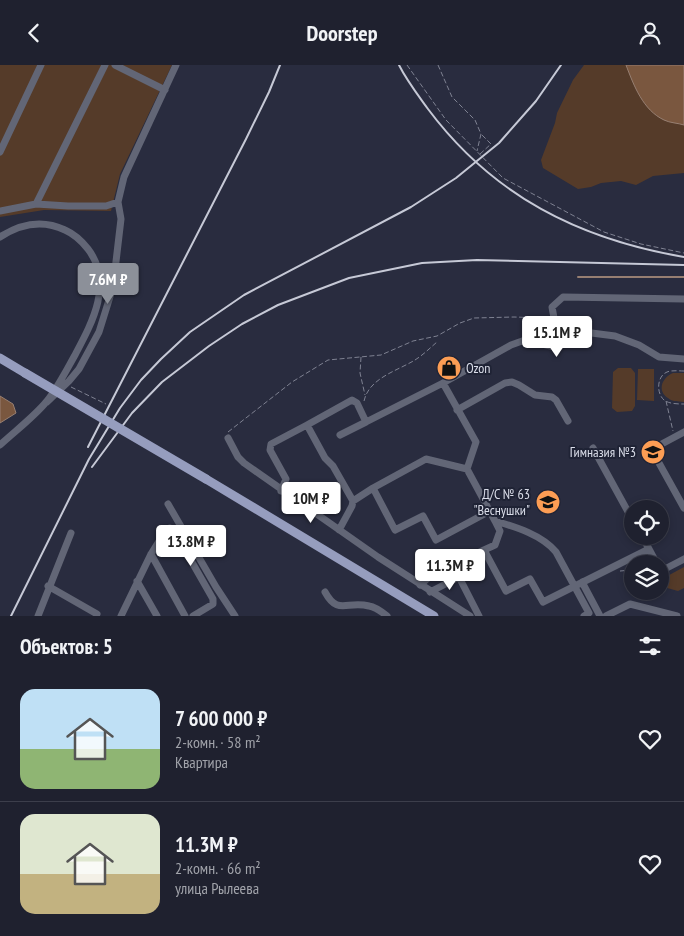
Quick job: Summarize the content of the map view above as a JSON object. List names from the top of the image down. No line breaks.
{"places":{"shop":["Ozon"],"school or university":["Гимназия №3","Д/С № 63 \"Веснушки\""]},"page":{"header":"Doorstep","price":["7.6M ₽","15.1M ₽","10M ₽","13.8M ₽","11.3M ₽"],"heading":"Объектов: 5","list":[{"name":"7 600 000 ₽","note":"2-комн. · 58 m² · Квартира"},{"name":"11.3M ₽","note":"2-комн. · 66 m² · улица Рылеева"}]}}
